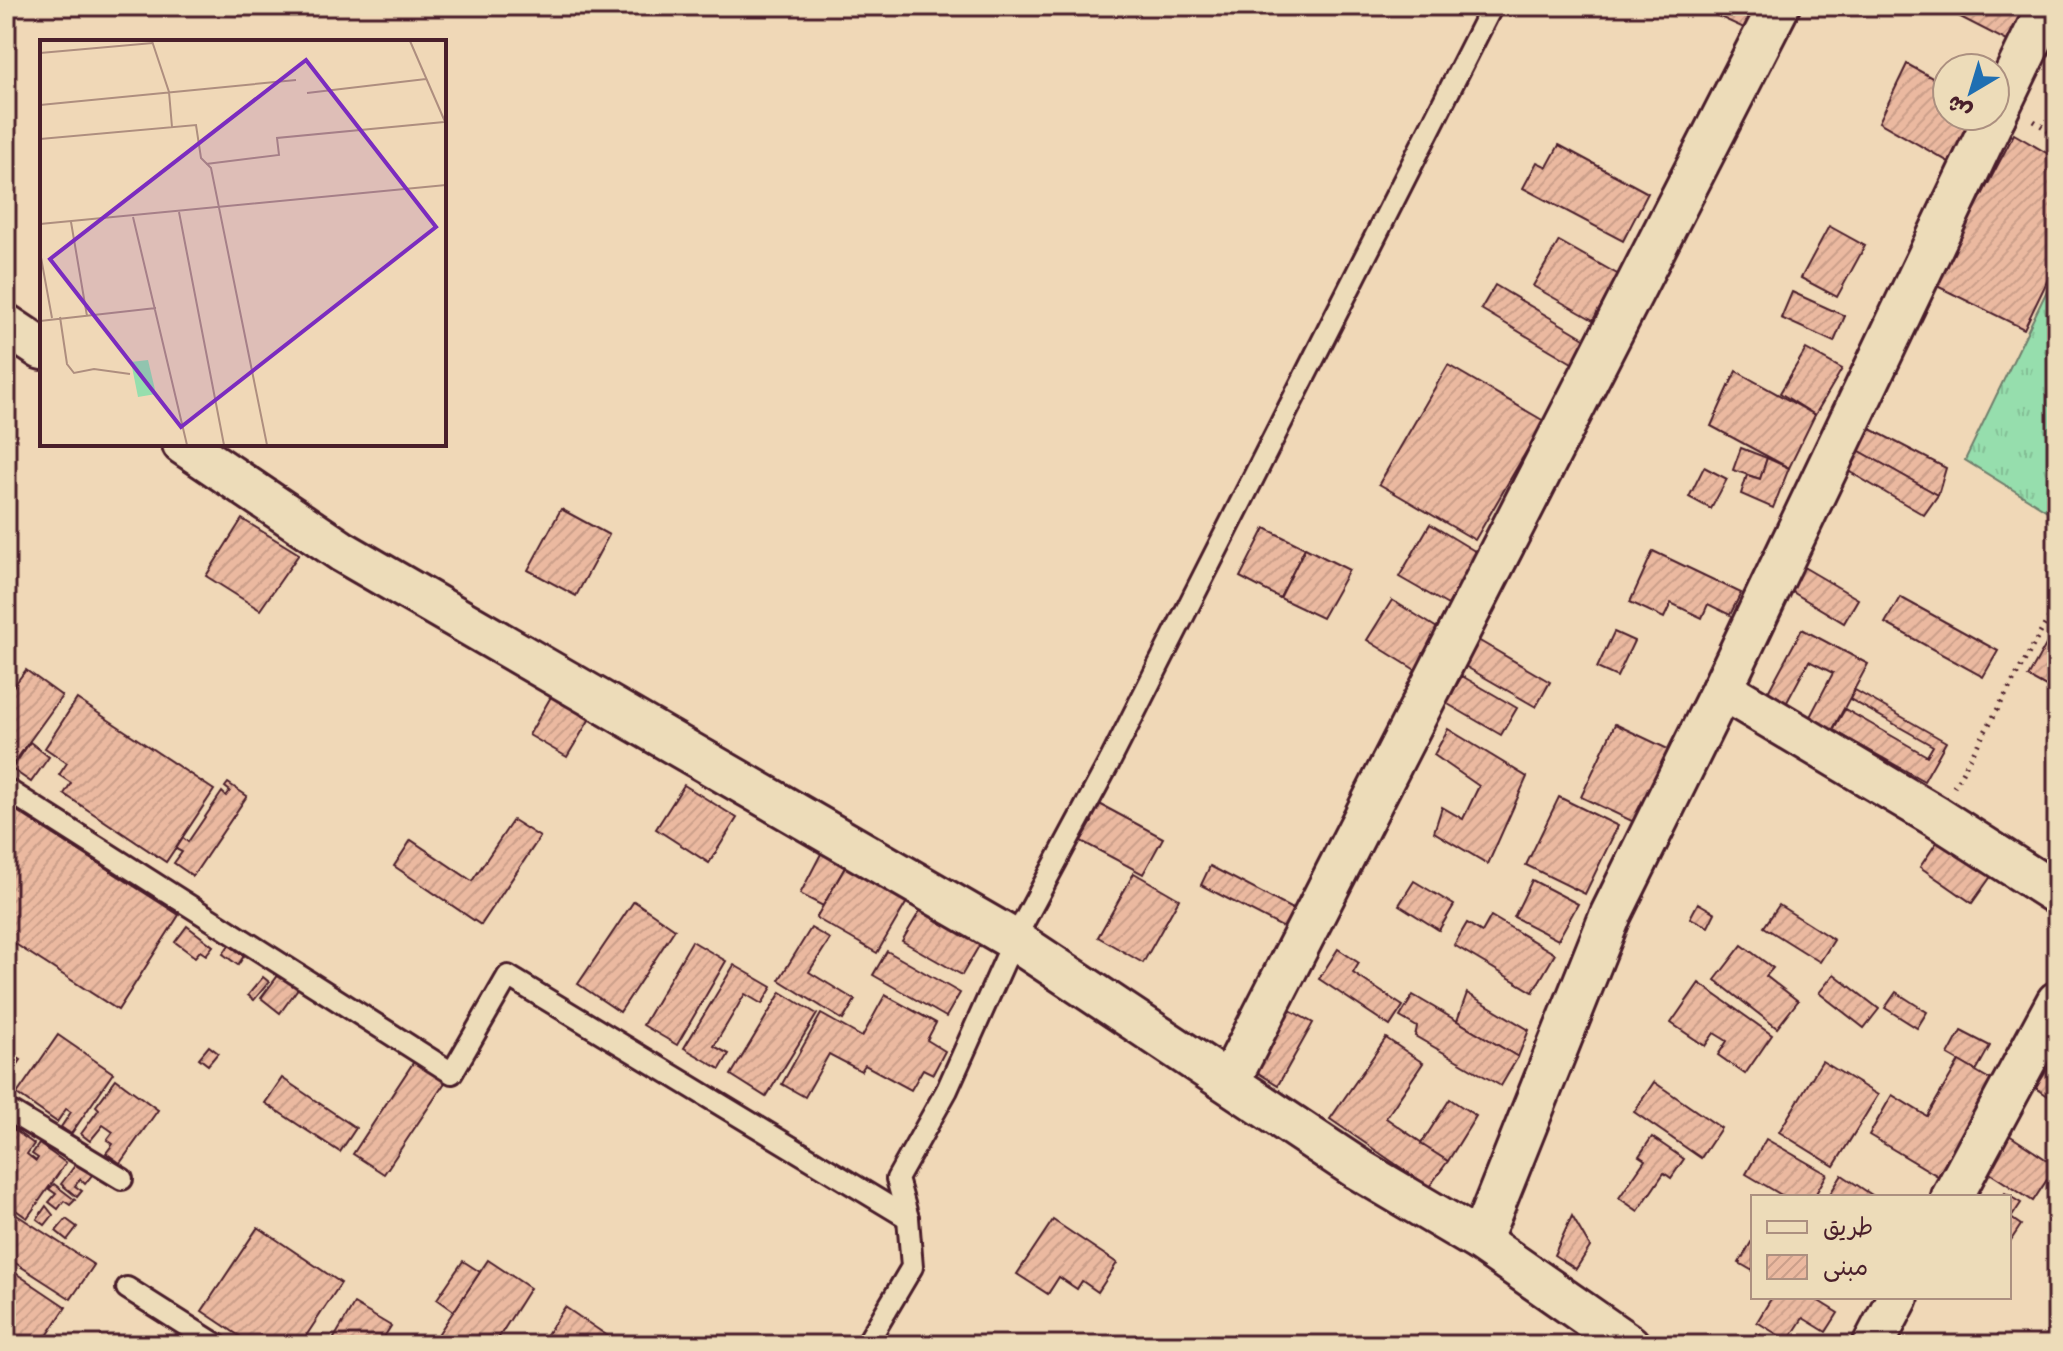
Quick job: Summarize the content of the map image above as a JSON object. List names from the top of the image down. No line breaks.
{"legend":["طريق","مبنى"],"north":"bottom left"}
